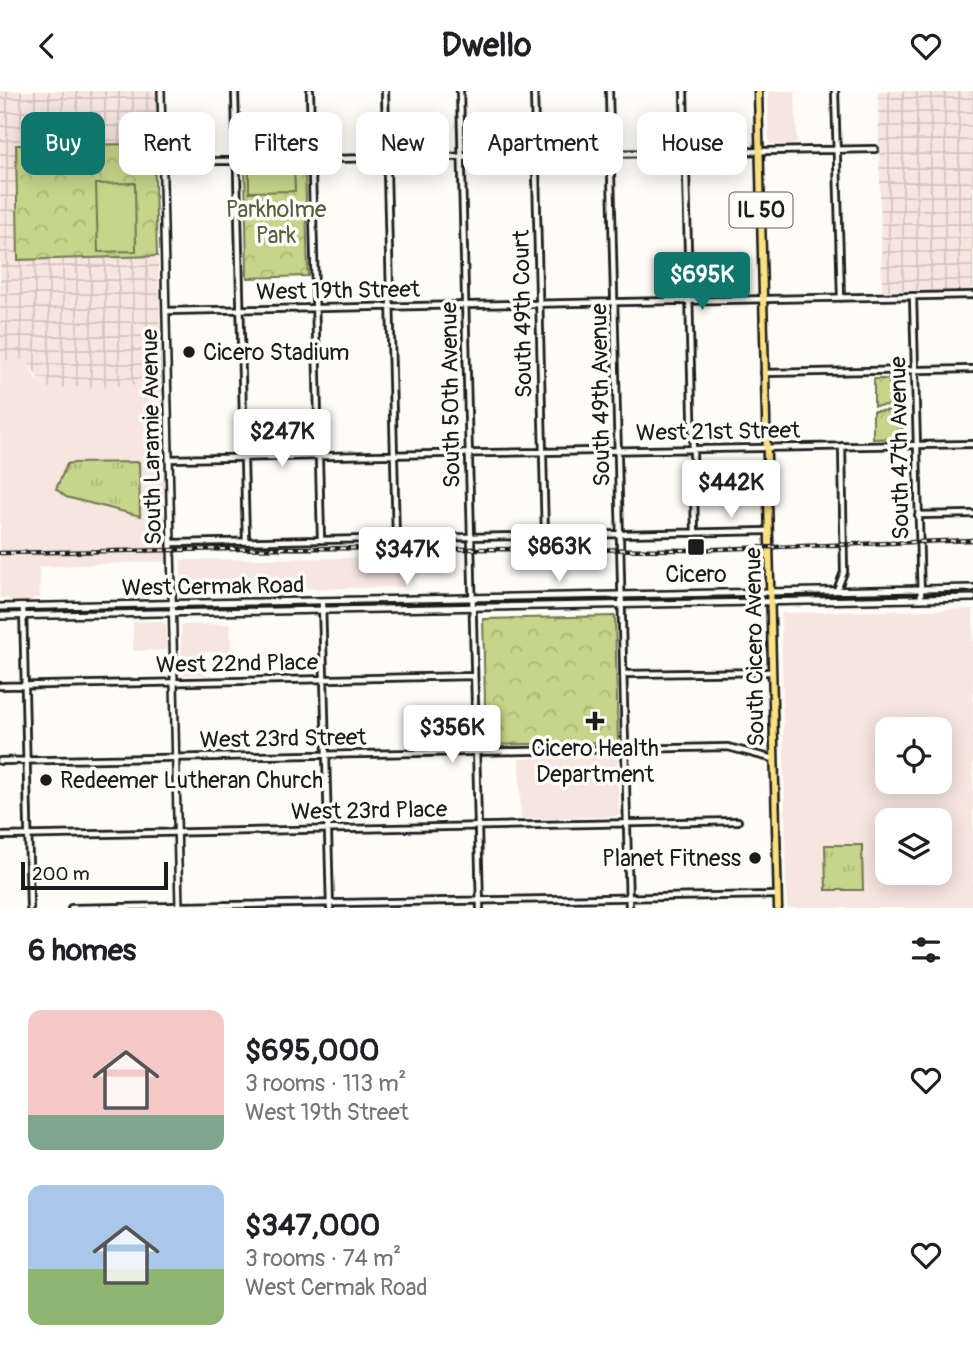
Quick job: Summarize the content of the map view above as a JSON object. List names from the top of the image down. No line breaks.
{"streets":{"main road":["IL 50","South Laramie Avenue","West Cermak Road","South Cicero Avenue"],"street":["West 19th Street","South 49th Court","South 50th Avenue","South 49th Avenue","West 21st Street","South 47th Avenue","West 22nd Place","West 23rd Street","West 23rd Place"]},"crossings":[["West 19th Street","South 49th Court"],["West 19th Street","South 50th Avenue"],["West 19th Street","South 49th Avenue"],["West 19th Street","South Laramie Avenue"],["West 19th Street","South 47th Avenue"],["West 19th Street","South Cicero Avenue"],["South 49th Court","West 21st Street"],["South 50th Avenue","West 21st Street"],["South 50th Avenue","West Cermak Road"],["South 50th Avenue","West 22nd Place"],["South 50th Avenue","West 23rd Street"],["South 50th Avenue","West 23rd Place"],["South 49th Avenue","West 21st Street"],["South 49th Avenue","West Cermak Road"],["South 49th Avenue","West 23rd Street"],["South 49th Avenue","West 23rd Place"],["West 21st Street","South Laramie Avenue"],["West 21st Street","South 47th Avenue"],["West 21st Street","South Cicero Avenue"],["South Laramie Avenue","West Cermak Road"],["South Laramie Avenue","West 22nd Place"],["South Laramie Avenue","West 23rd Street"],["South Laramie Avenue","West 23rd Place"],["South 47th Avenue","West Cermak Road"],["West Cermak Road","South Cicero Avenue"],["South Cicero Avenue","West 23rd Street"]],"parks":["Parkholme Park"],"places":{"other":["Cicero Stadium","Redeemer Lutheran Church","Planet Fitness"],"transit":["Cicero"],"health":["Cicero Health Department"]},"scale_bar":"200 m","page":{"header":"Dwello","chip":["Buy","Rent","Filters","New","Apartment","House"],"price":["$695K","$247K","$442K","$863K","$347K","$356K"],"scale":"200 m","heading":"6 homes","list":[{"name":"$695,000","note":"3 rooms · 113 m² · West 19th Street"},{"name":"$347,000","note":"3 rooms · 74 m² · West Cermak Road"}]}}
